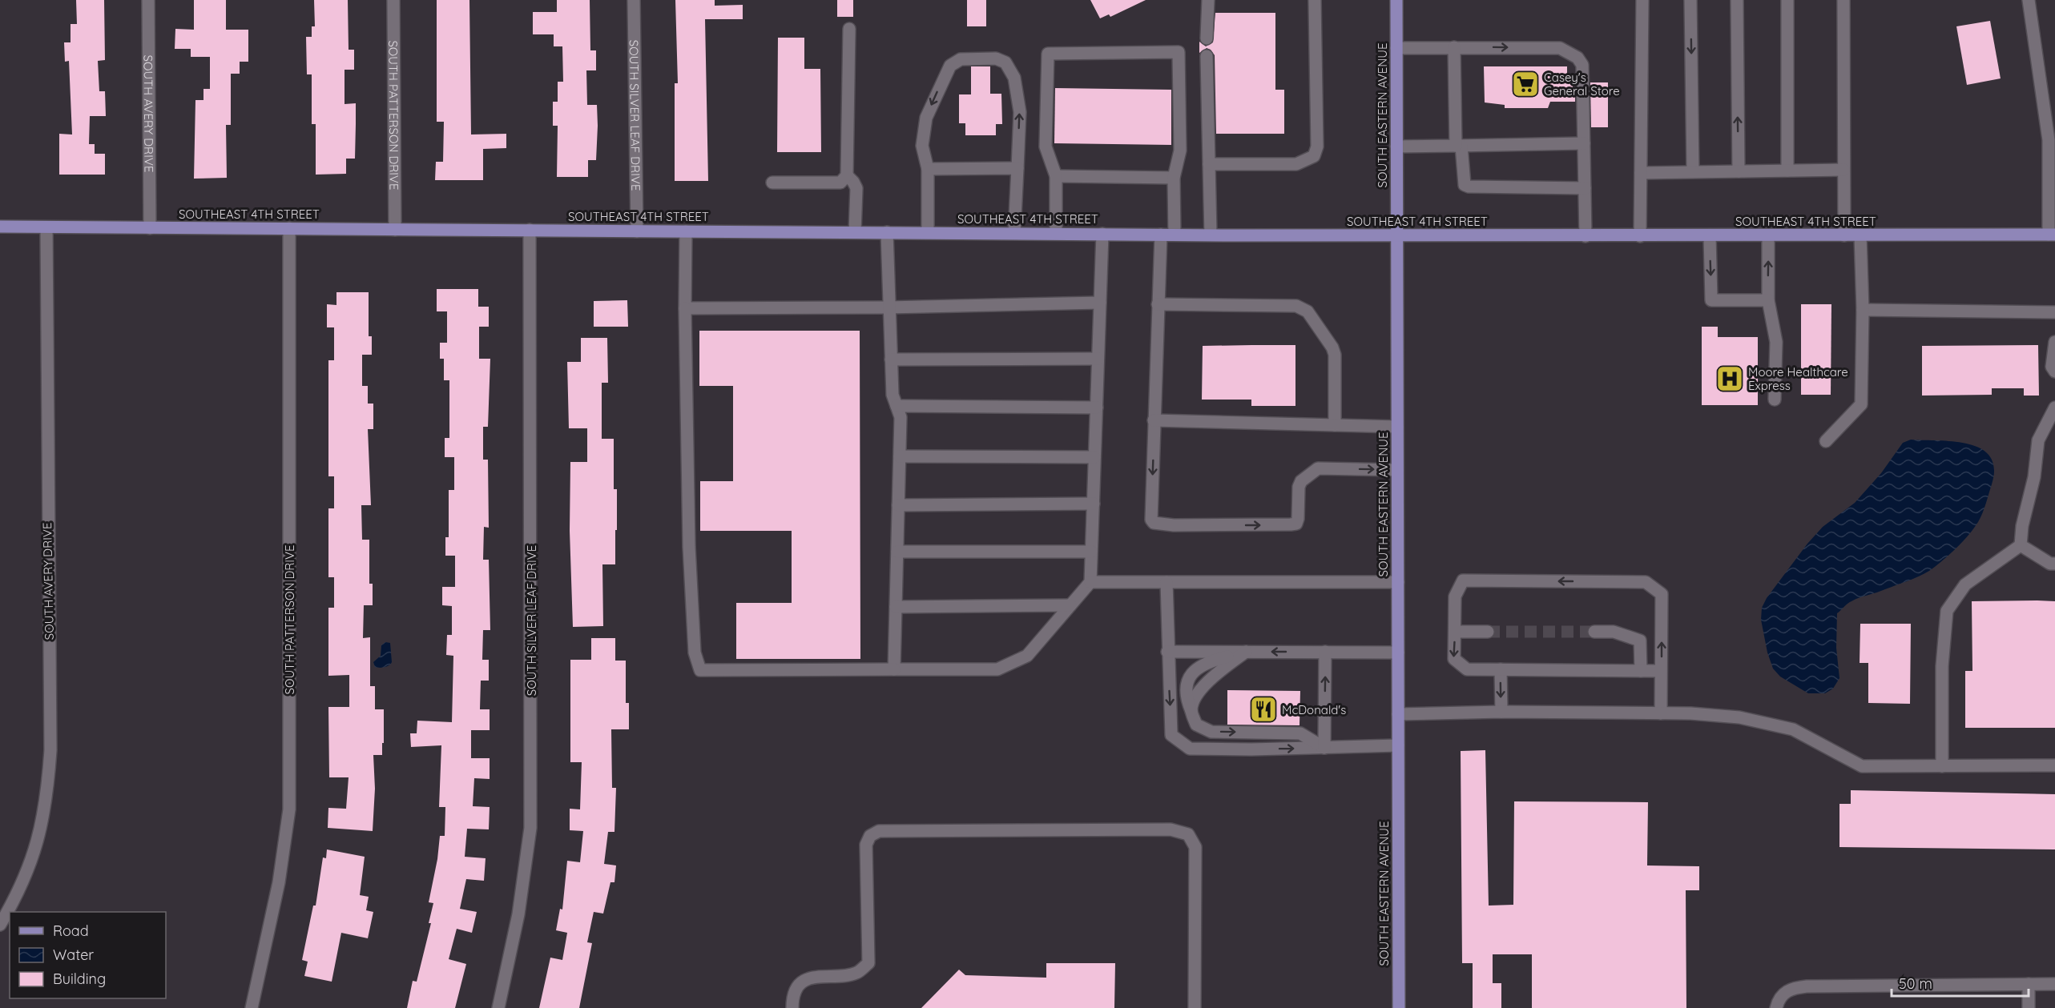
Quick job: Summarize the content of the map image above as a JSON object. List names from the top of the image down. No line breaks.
{"streets":{"main road":["SOUTH EASTERN AVENUE","SOUTHEAST 4TH STREET"],"street":["SOUTH AVERY DRIVE","SOUTH PATTERSON DRIVE","SOUTH SILVER LEAF DRIVE"]},"crossings":[["SOUTH AVERY DRIVE","SOUTHEAST 4TH STREET"],["SOUTH PATTERSON DRIVE","SOUTHEAST 4TH STREET"],["SOUTH SILVER LEAF DRIVE","SOUTHEAST 4TH STREET"],["SOUTH EASTERN AVENUE","SOUTHEAST 4TH STREET"]],"places":{"supermarket":["Casey's General Store"],"hospital":["Moore Healthcare Express"],"restaurant":["McDonald's"]},"legend":["Road","Water","Building"],"scale_bar":"50 m"}
